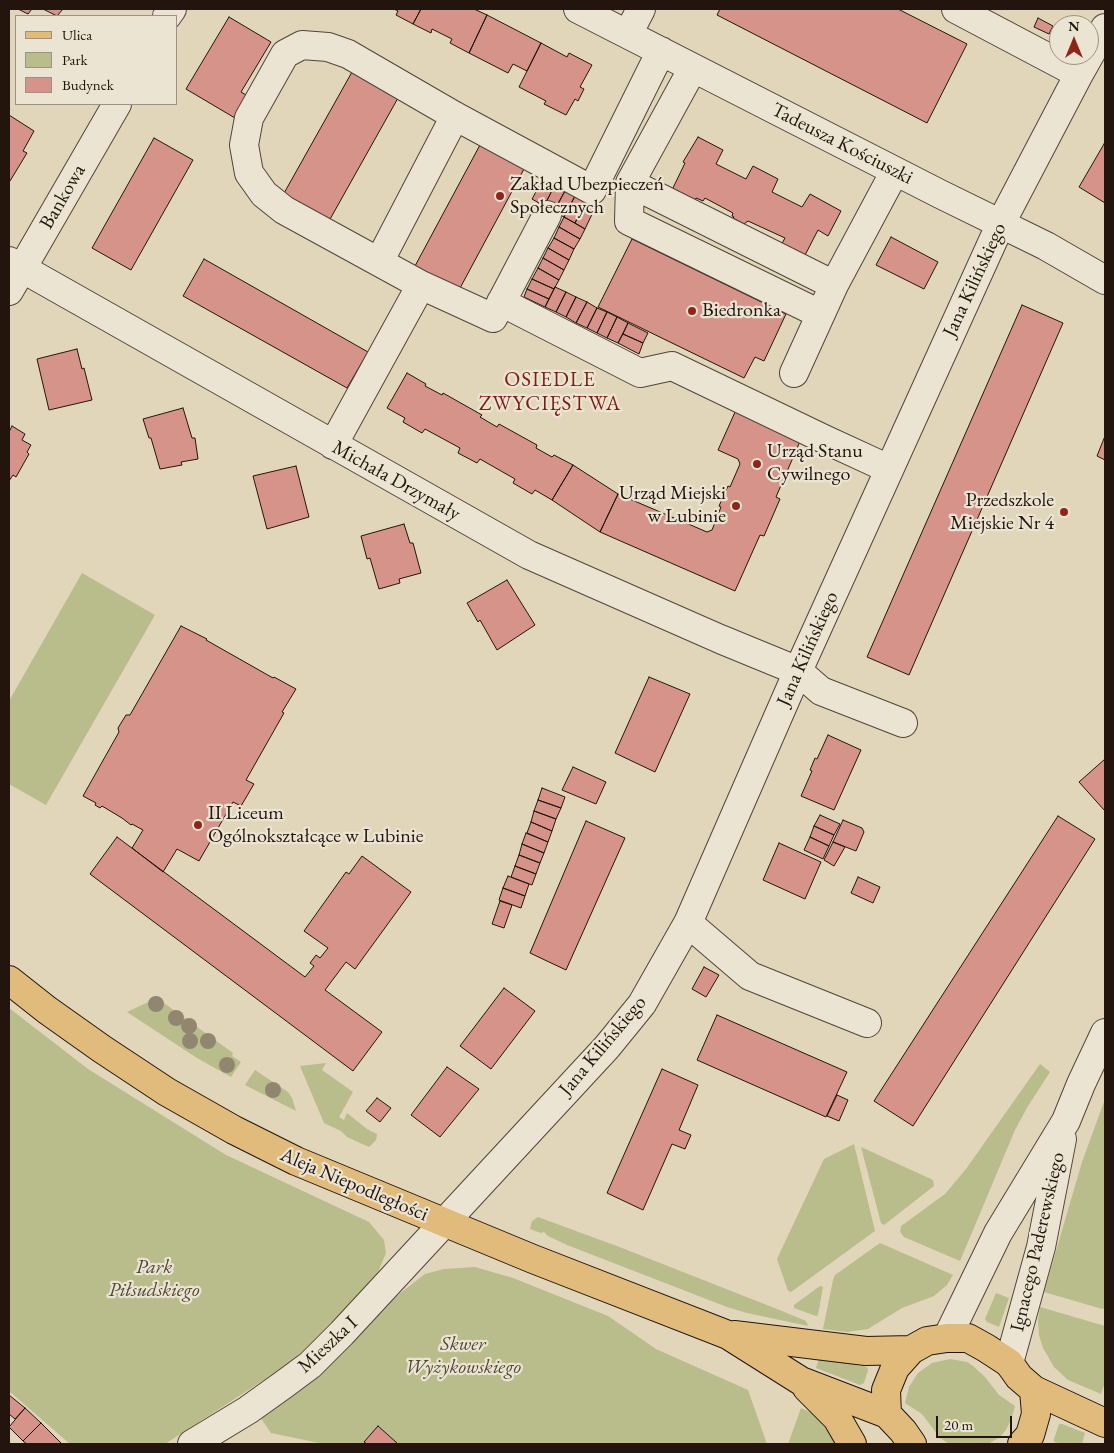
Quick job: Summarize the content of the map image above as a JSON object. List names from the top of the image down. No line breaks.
{"streets":{"main road":["Aleja Niepodległości"],"street":["Tadeusza Kościuszki","Bankowa","Jana Kilińskiego","Michała Drzymały","Ignacego Paderewskiego","Mieszka I"]},"crossings":[["Tadeusza Kościuszki","Jana Kilińskiego"],["Bankowa","Michała Drzymały"],["Jana Kilińskiego","Michała Drzymały"],["Jana Kilińskiego","Aleja Niepodległości"],["Jana Kilińskiego","Mieszka I"],["Aleja Niepodległości","Mieszka I"]],"districts":["OSIEDLE ZWYCIĘSTWA"],"parks":["Park Piłsudskiego","Skwer Wyżykowskiego"],"places":["Zakład Ubezpieczeń Społecznych","Biedronka","Urząd Stanu Cywilnego","Urząd Miejski w Lubinie","Przedszkole Miejskie Nr 4","II Liceum Ogólnokształcące w Lubinie"],"legend":["Ulica","Park","Budynek"],"scale_bar":"20 m","north":"top"}
